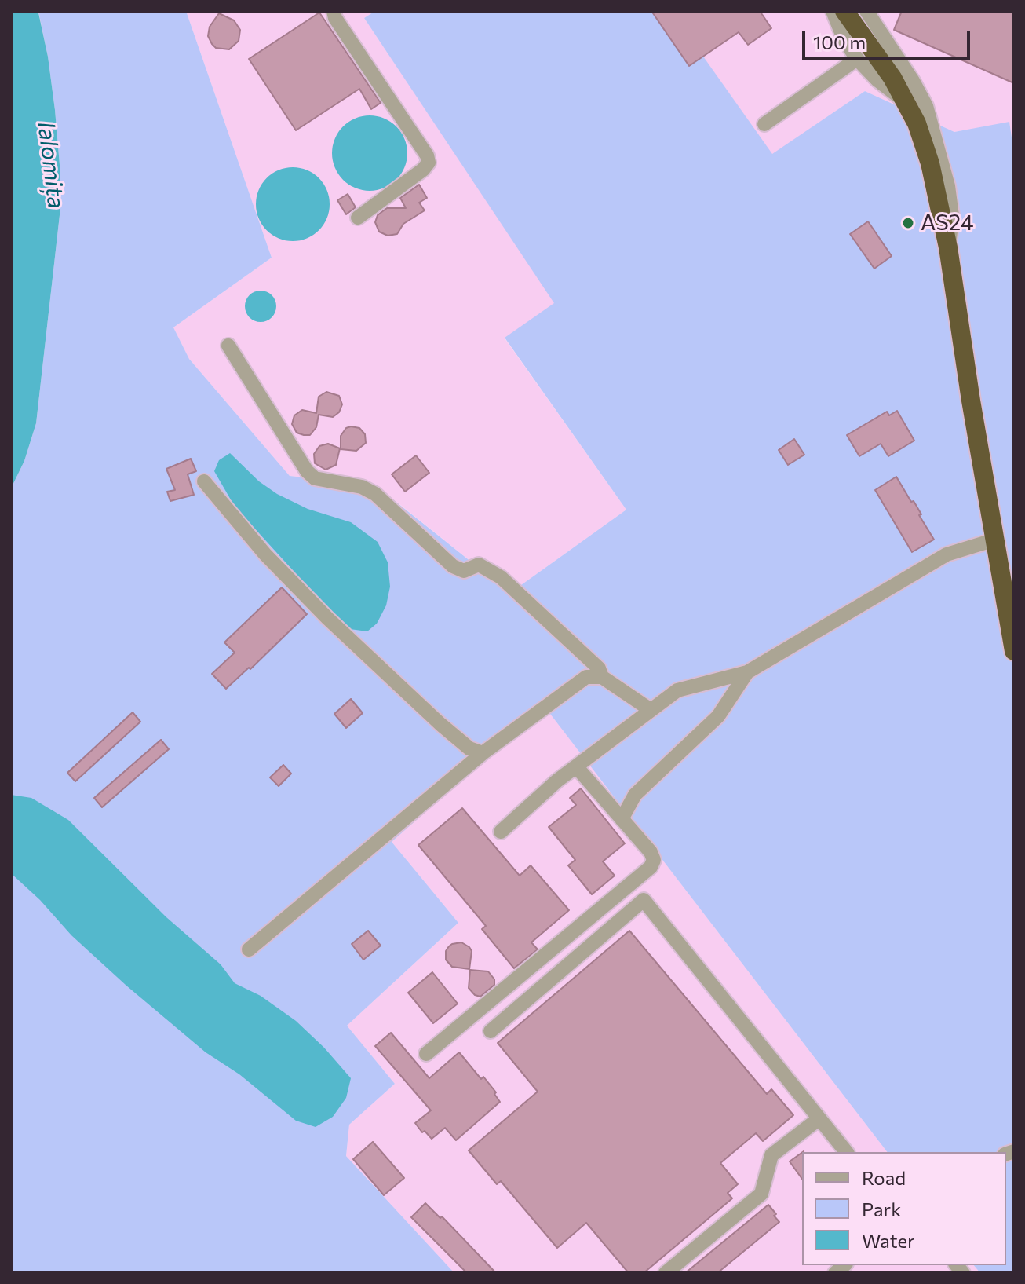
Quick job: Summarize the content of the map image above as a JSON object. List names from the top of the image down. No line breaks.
{"water":["Ialomița"],"places":["AS24"],"legend":["Road","Park","Water"],"scale_bar":"100 m"}
